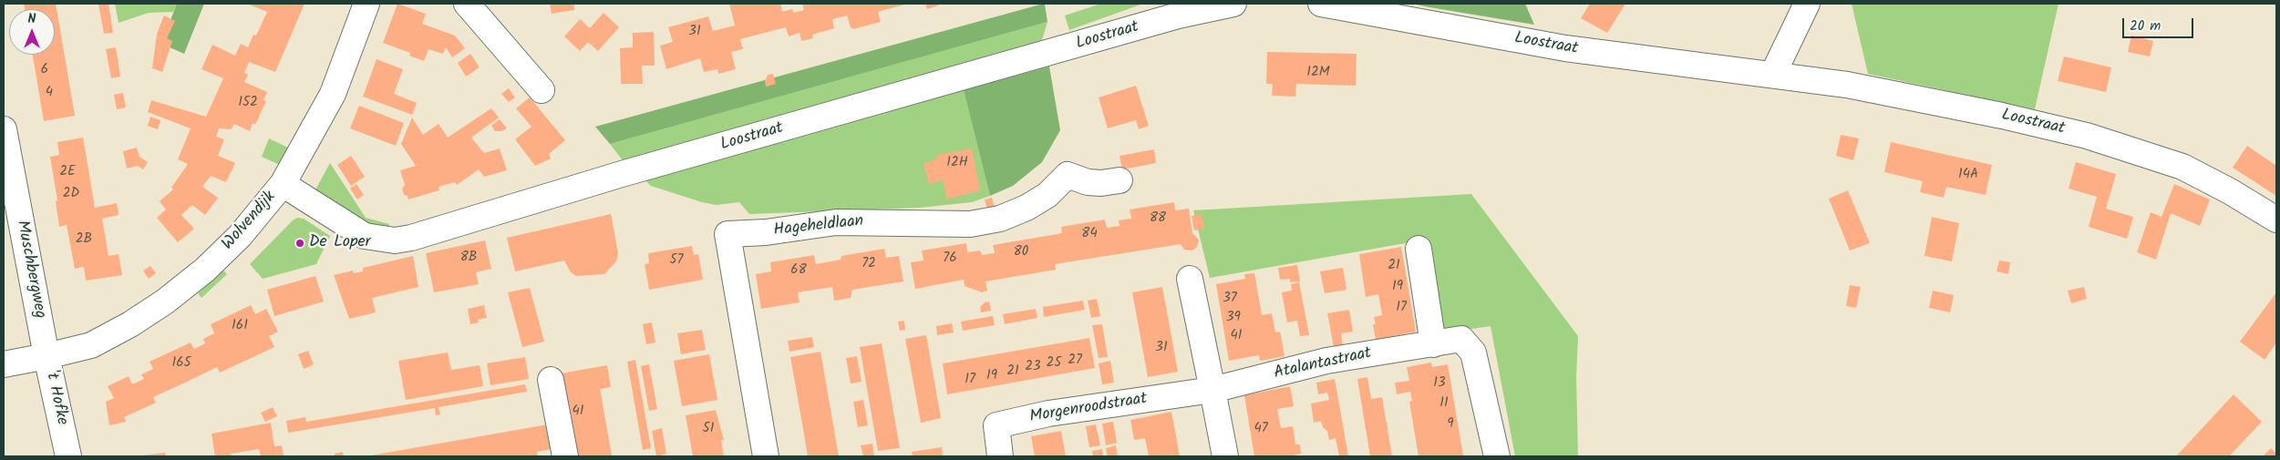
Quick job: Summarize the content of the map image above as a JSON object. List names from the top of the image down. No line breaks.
{"streets":{"street":["Loostraat","Wolvendijk","Hageheldlaan","Muschbergweg","Atalantastraat","'t Hofke","Morgenroodstraat"]},"crossings":[["Loostraat","Wolvendijk"],["Wolvendijk","Muschbergweg"],["Wolvendijk","'t Hofke"],["Muschbergweg","'t Hofke"],["Atalantastraat","Morgenroodstraat"]],"places":["De Loper"],"house_numbers":["31","6","12M","4","152","12H","2E","14A","2D","88","84","2B","80","8B","76","57","72","21","68","19","37","17","39","161","41","31","27","165","25","23","21","19","17","13","11","41","9","51","47"],"scale_bar":"20 m","north":"top"}
